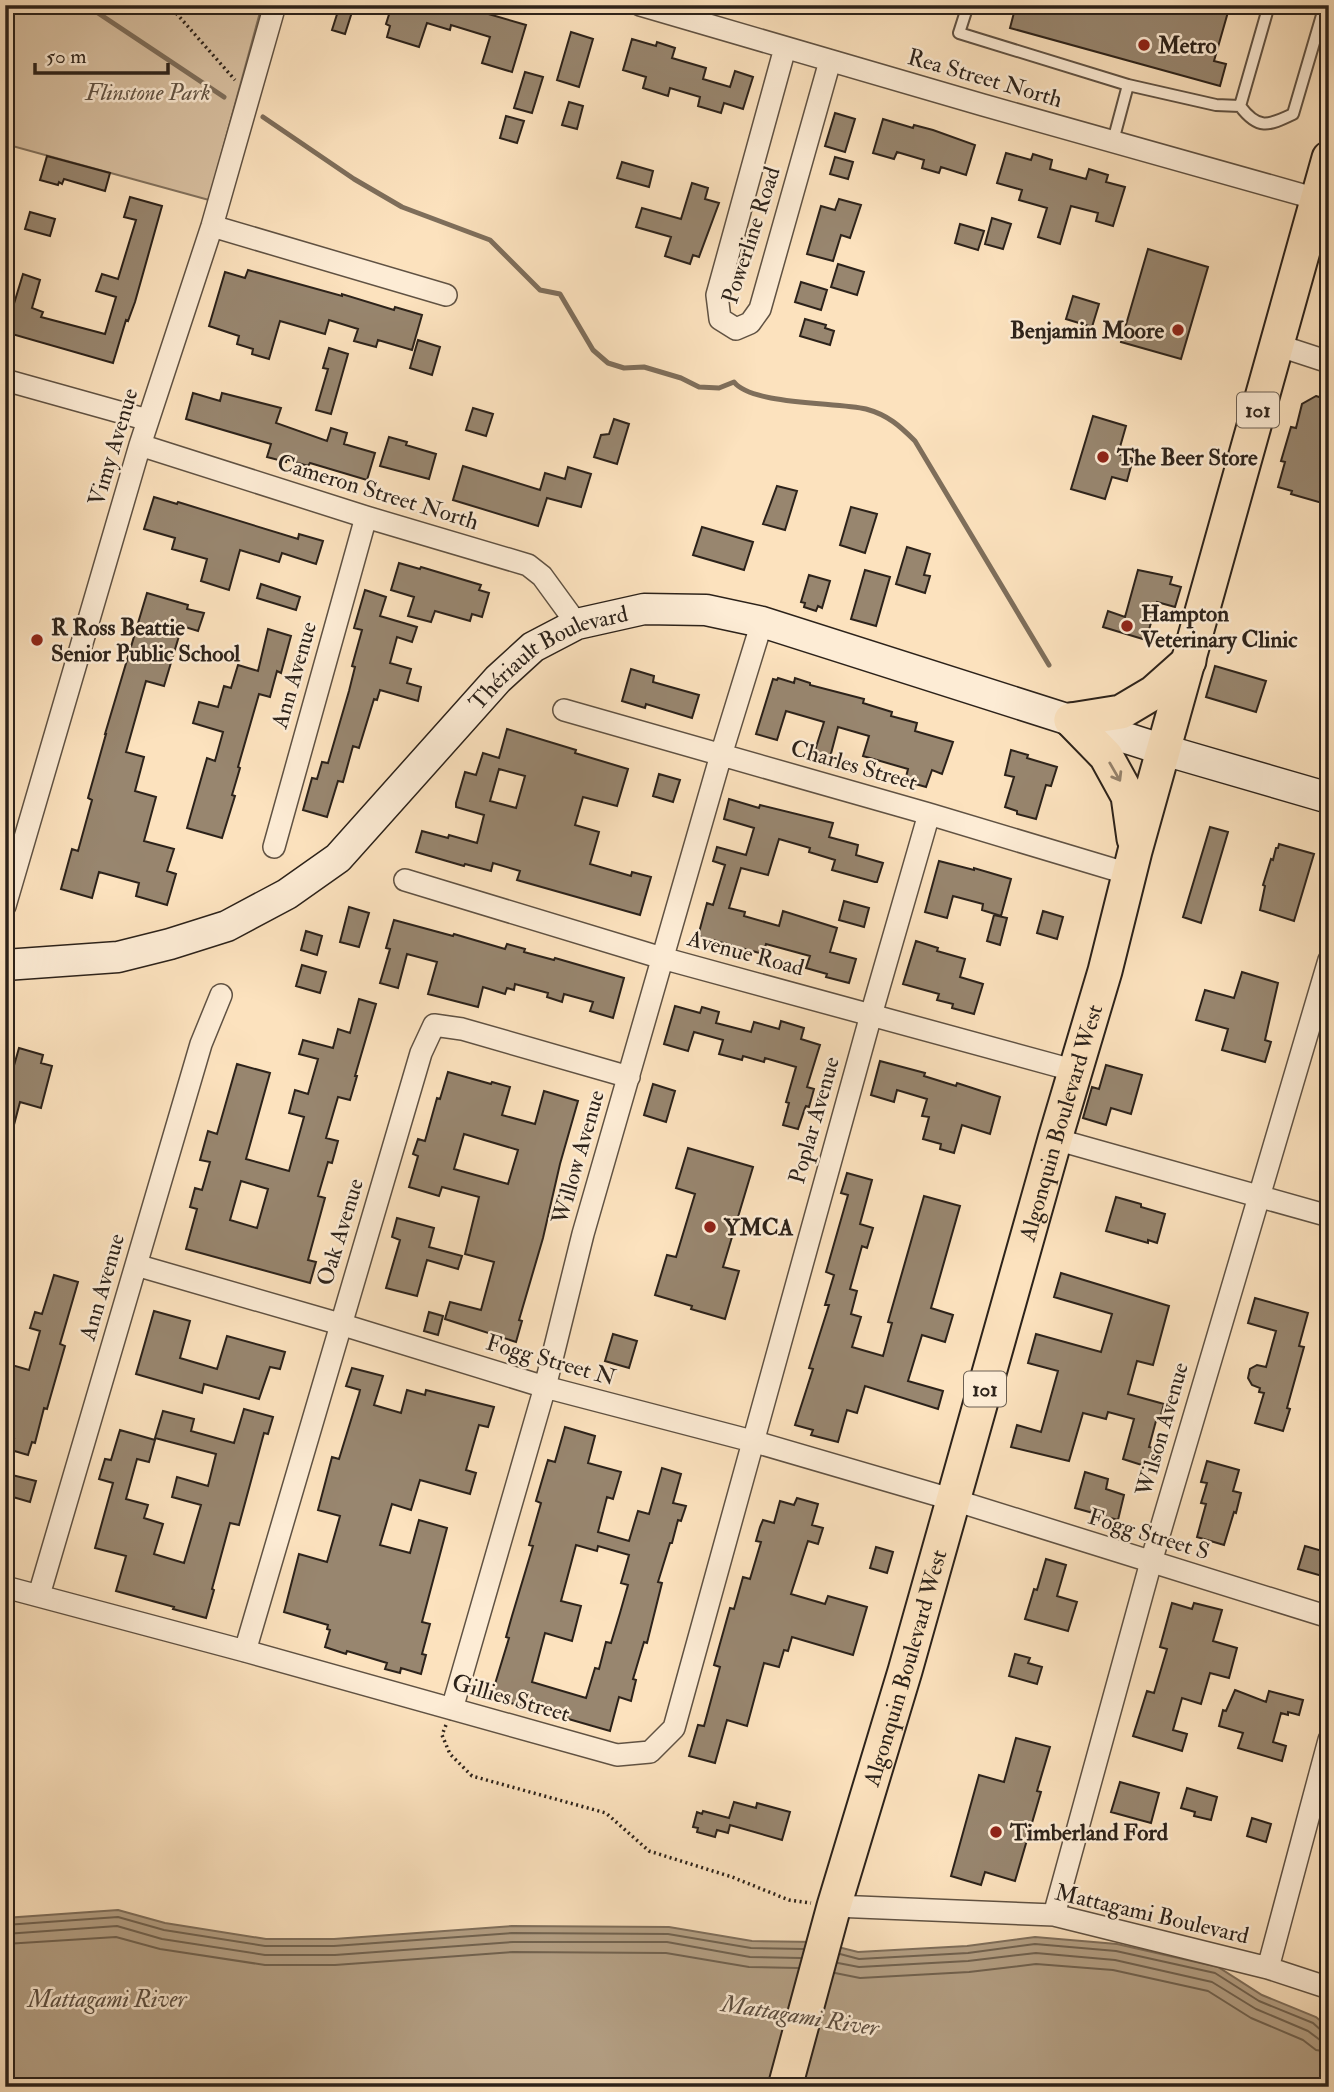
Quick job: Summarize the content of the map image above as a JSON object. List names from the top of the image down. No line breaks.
{"streets":{"main road":["101","Thériault Boulevard","Algonquin Boulevard West"],"street":["Rea Street North","Powerline Road","Vimy Avenue","Cameron Street North","Ann Avenue","Charles Street","Avenue Road","Poplar Avenue","Willow Avenue","Oak Avenue","Fogg Street N","Wilson Avenue","Fogg Street S","Gillies Street","Mattagami Boulevard"]},"crossings":[["Rea Street North","Powerline Road"],["Rea Street North","Algonquin Boulevard West"],["Vimy Avenue","Cameron Street North"],["Cameron Street North","Thériault Boulevard"],["Cameron Street North","Ann Avenue"],["Thériault Boulevard","Algonquin Boulevard West"],["Thériault Boulevard","Willow Avenue"],["Ann Avenue","Fogg Street N"],["Ann Avenue","Gillies Street"],["Charles Street","Poplar Avenue"],["Charles Street","Algonquin Boulevard West"],["Charles Street","Willow Avenue"],["Avenue Road","Poplar Avenue"],["Avenue Road","Algonquin Boulevard West"],["Avenue Road","Willow Avenue"],["Poplar Avenue","Fogg Street N"],["Poplar Avenue","Gillies Street"],["Algonquin Boulevard West","Fogg Street N"],["Algonquin Boulevard West","Fogg Street S"],["Algonquin Boulevard West","Mattagami Boulevard"],["Willow Avenue","Oak Avenue"],["Willow Avenue","Fogg Street N"],["Willow Avenue","Gillies Street"],["Oak Avenue","Fogg Street N"],["Oak Avenue","Gillies Street"],["Fogg Street N","Fogg Street S"],["Fogg Street N","Gillies Street"],["Wilson Avenue","Fogg Street S"],["Wilson Avenue","Mattagami Boulevard"]],"water":["Mattagami River"],"parks":["Flinstone Park"],"places":["Metro","Benjamin Moore","The Beer Store","Hampton Veterinary Clinic","R Ross Beattie Senior Public School","YMCA","Timberland Ford"],"scale_bar":"50 m"}
